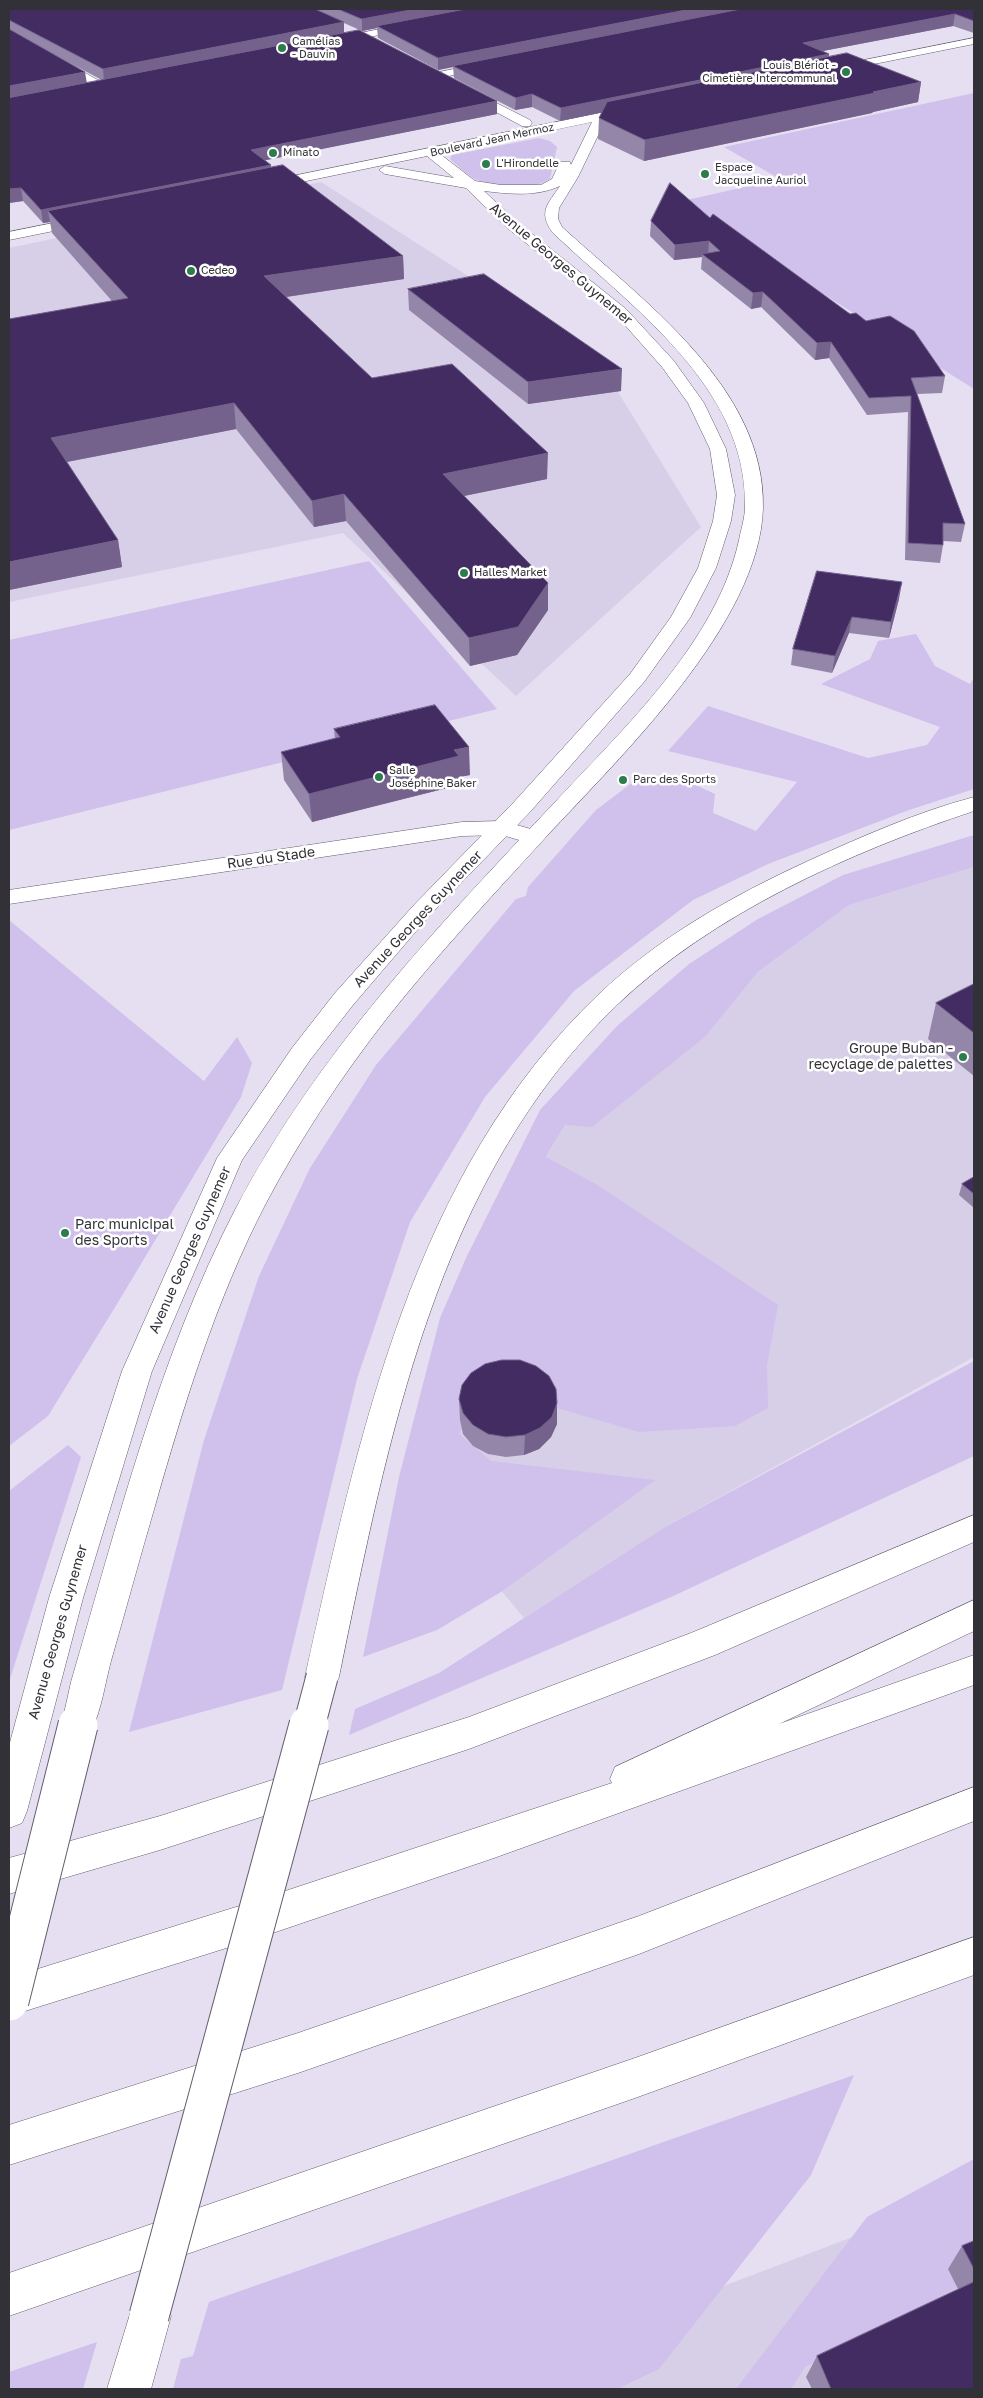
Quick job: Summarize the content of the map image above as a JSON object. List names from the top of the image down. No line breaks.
{"streets":{"main road":["Boulevard Jean Mermoz","Avenue Georges Guynemer","Rue du Stade"]},"crossings":[["Boulevard Jean Mermoz","Avenue Georges Guynemer"],["Avenue Georges Guynemer","Rue du Stade"]],"places":["Camélias - Dauvin","Louis Blériot - Cimetière Intercommunal","Minato","L'Hirondelle","Espace Jacqueline Auriol","Cedeo","Halles Market","Salle Joséphine Baker","Parc des Sports","Groupe Buban - recyclage de palettes","Parc municipal des Sports"]}
